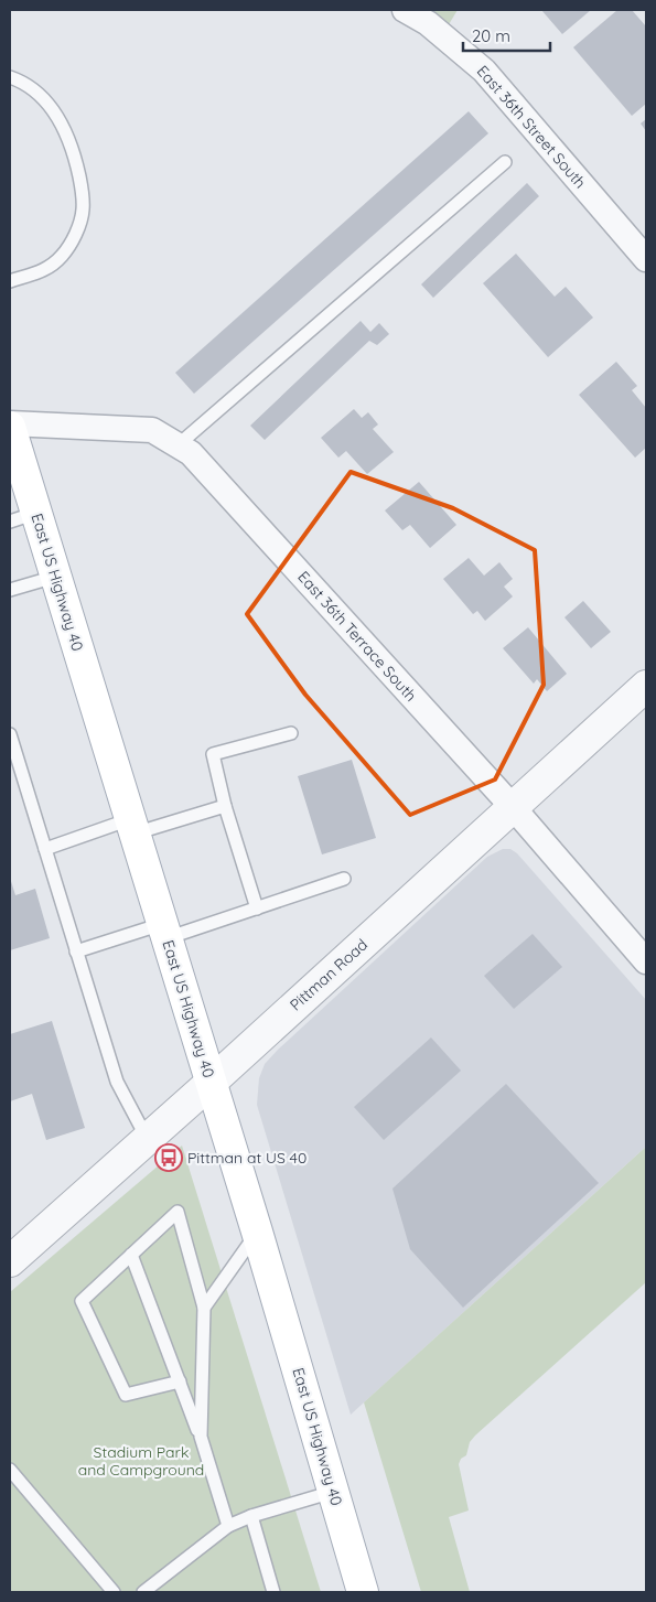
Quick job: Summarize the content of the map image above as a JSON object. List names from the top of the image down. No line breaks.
{"streets":{"main road":["East US Highway 40"],"street":["East 36th Street South","East 36th Terrace South","Pittman Road"]},"crossings":[["East US Highway 40","East 36th Terrace South"],["East US Highway 40","Pittman Road"],["East 36th Terrace South","Pittman Road"]],"parks":["Stadium Park and Campground"],"places":{"bus stop":["Pittman at US 40"]},"scale_bar":"20 m"}
